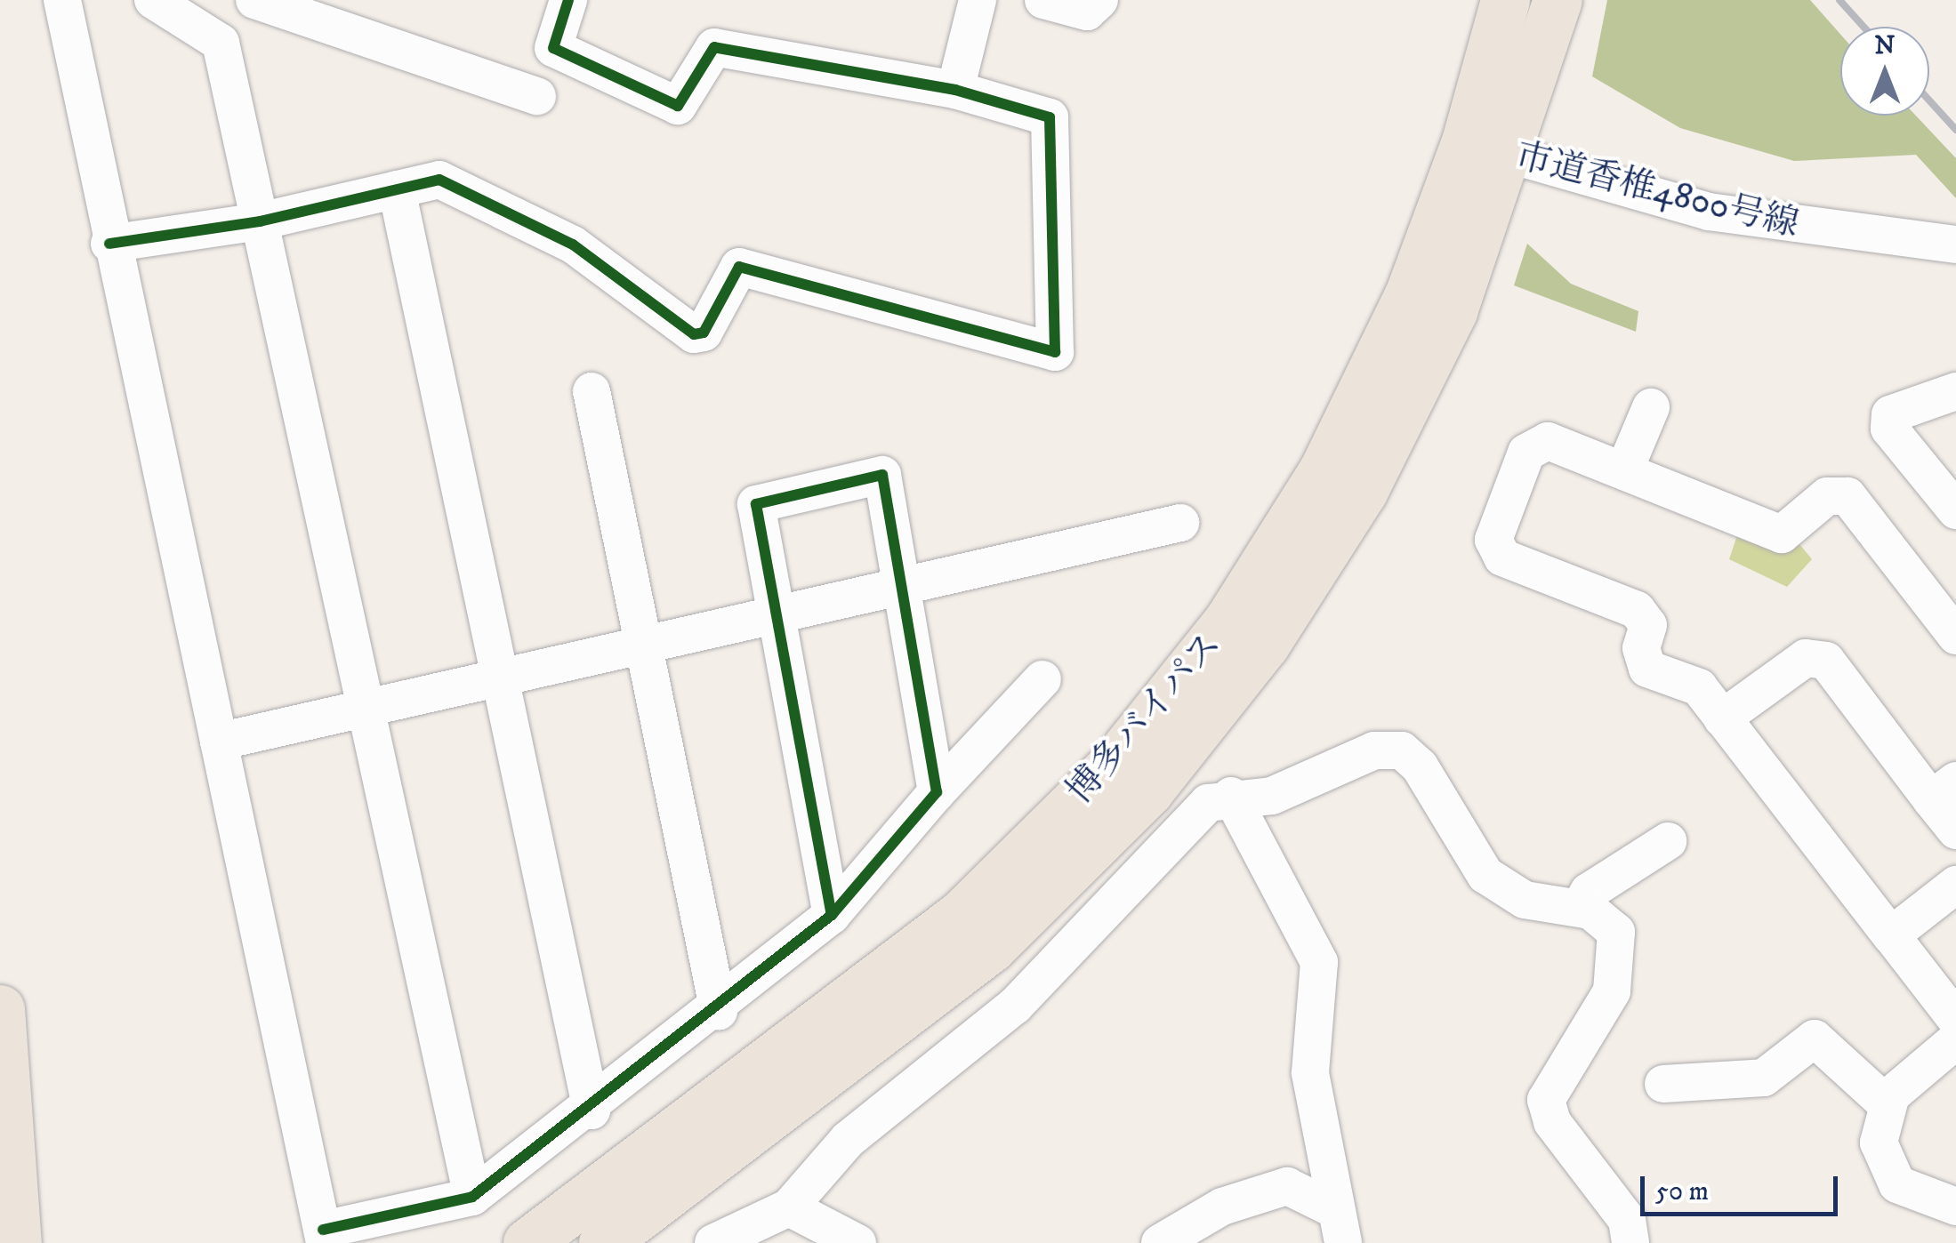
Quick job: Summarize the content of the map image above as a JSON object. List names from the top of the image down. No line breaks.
{"streets":{"main road":["博多バイパス"],"street":["市道香椎4800号線"]},"crossings":[["市道香椎4800号線","博多バイパス"]],"scale_bar":"50 m","north":"top"}
